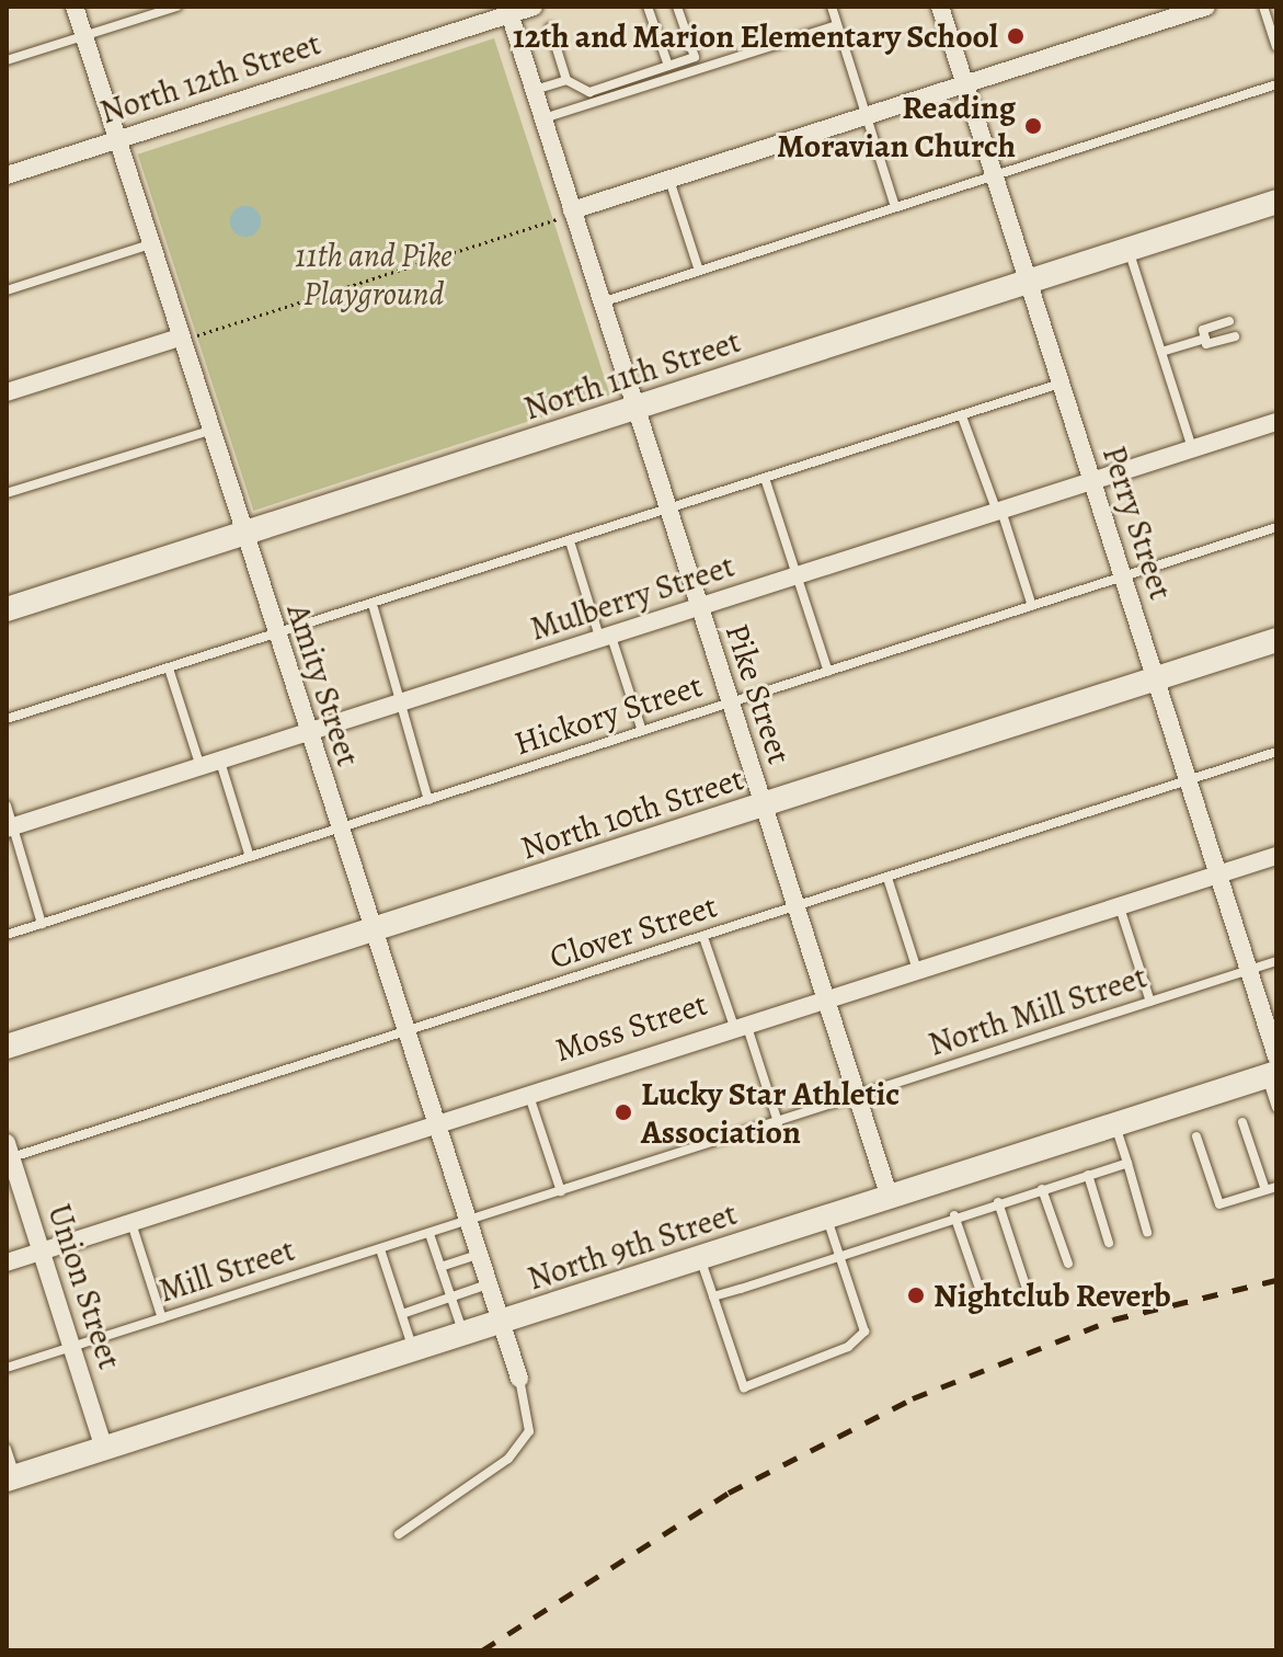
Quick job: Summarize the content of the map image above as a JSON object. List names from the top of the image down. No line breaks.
{"streets":{"street":["North 12th Street","North 11th Street","Perry Street","Mulberry Street","Amity Street","Pike Street","North 10th Street","Moss Street","North 9th Street","Union Street"],"lane":["Hickory Street","Clover Street","North Mill Street","Mill Street"]},"crossings":[["North 12th Street","Amity Street"],["North 12th Street","Pike Street"],["North 11th Street","Perry Street"],["North 11th Street","Amity Street"],["North 11th Street","Pike Street"],["Perry Street","Mulberry Street"],["Perry Street","Hickory Street"],["Perry Street","North 10th Street"],["Perry Street","Clover Street"],["Perry Street","North Mill Street"],["Perry Street","Moss Street"],["Perry Street","North 9th Street"],["Mulberry Street","Amity Street"],["Mulberry Street","Pike Street"],["Amity Street","Hickory Street"],["Amity Street","North 10th Street"],["Amity Street","Clover Street"],["Amity Street","North Mill Street"],["Amity Street","Moss Street"],["Amity Street","North 9th Street"],["Amity Street","Mill Street"],["Pike Street","Hickory Street"],["Pike Street","North 10th Street"],["Pike Street","Clover Street"],["Pike Street","North Mill Street"],["Pike Street","Moss Street"],["Pike Street","North 9th Street"],["Clover Street","Union Street"],["North Mill Street","Mill Street"],["Moss Street","Union Street"],["North 9th Street","Union Street"],["Mill Street","Union Street"]],"parks":["11th and Pike Playground"],"places":["12th and Marion Elementary School","Reading Moravian Church","Lucky Star Athletic Association","Nightclub Reverb"]}
